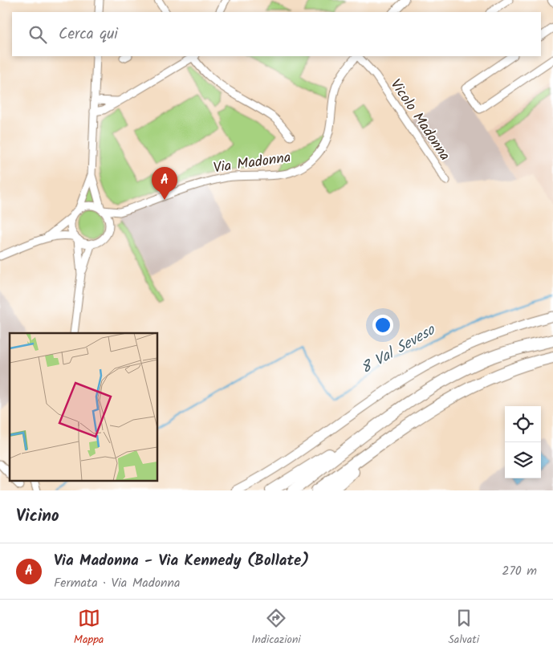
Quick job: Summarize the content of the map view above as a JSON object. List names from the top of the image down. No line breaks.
{"streets":{"street":["Vicolo Madonna","Via Madonna"]},"water":["8 Val Seveso"],"page":{"search":"Cerca qui","pins":"A","heading":"Vicino","list":[{"mark":"A","name":"Via Madonna - Via Kennedy (Bollate)","note":"Fermata · Via Madonna","value":"270 m"}],"nav":["Mappa","Indicazioni","Salvati"]}}
